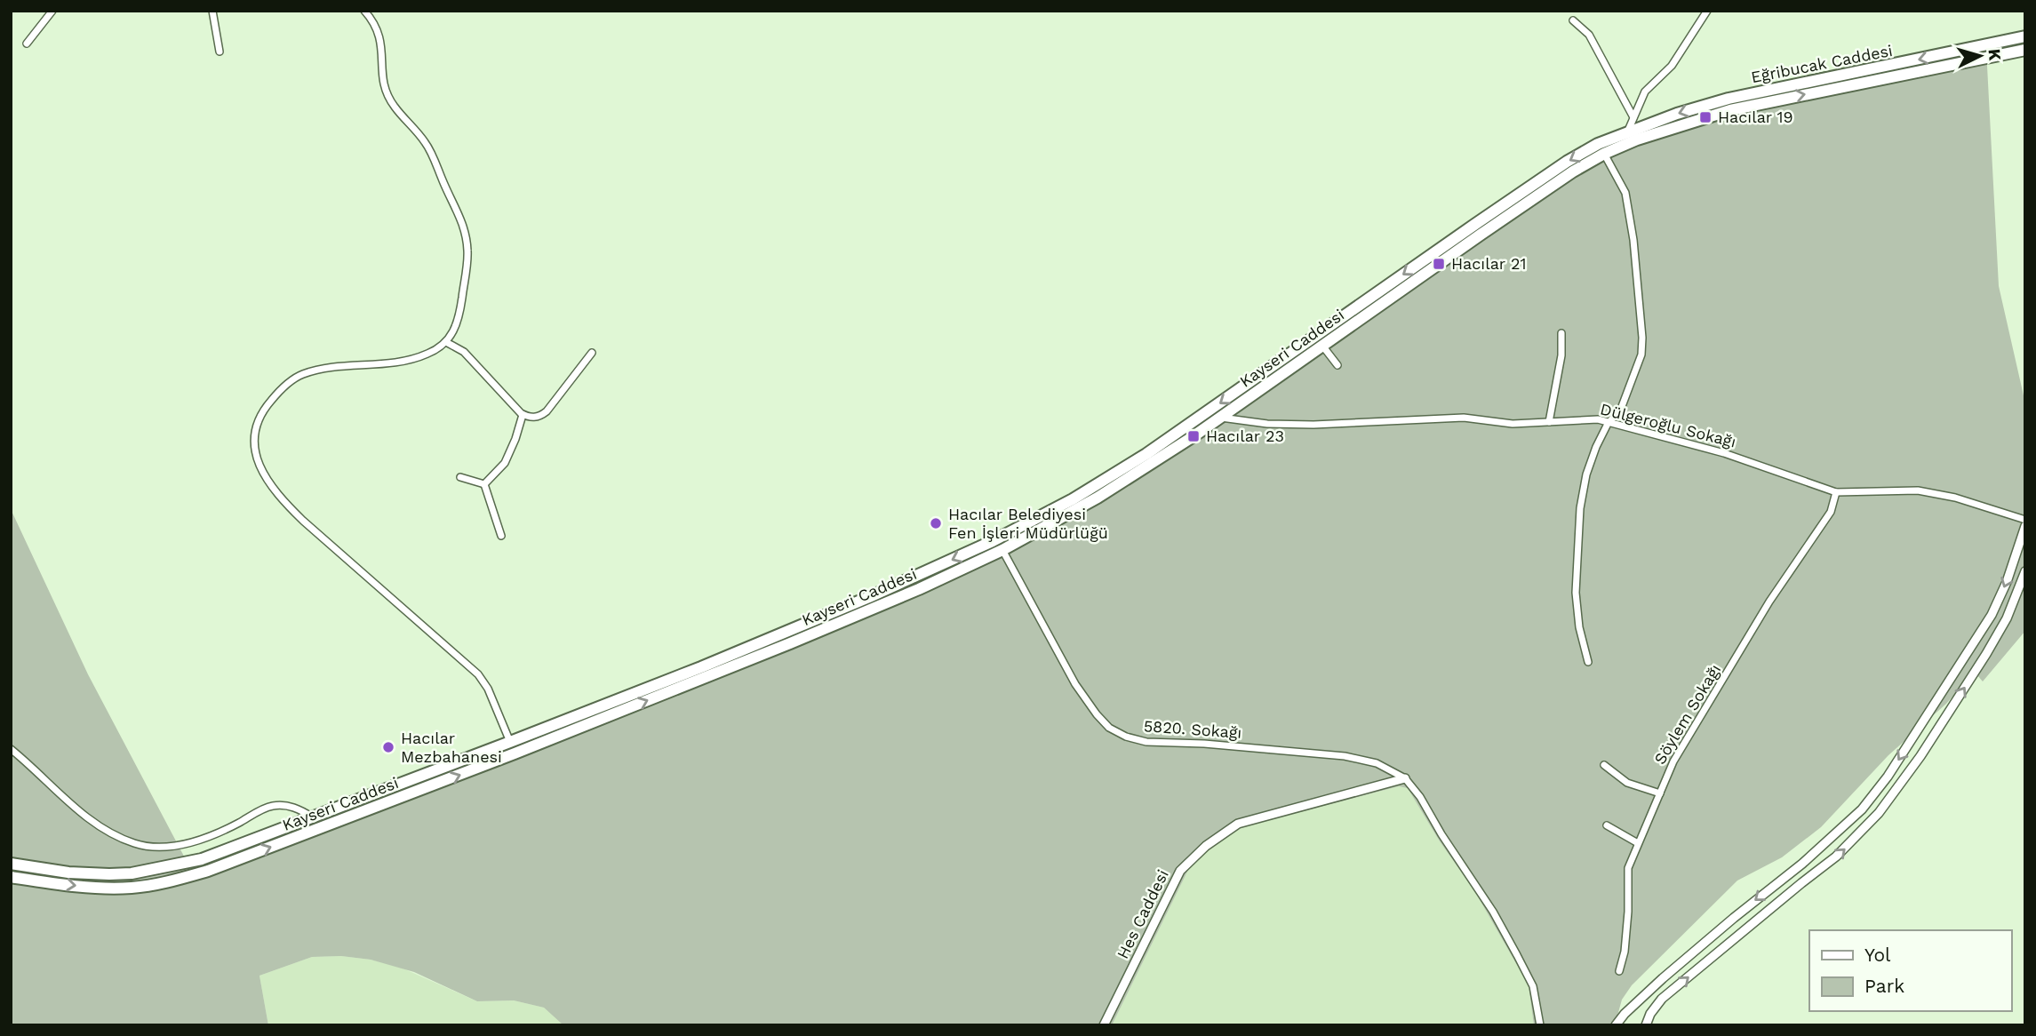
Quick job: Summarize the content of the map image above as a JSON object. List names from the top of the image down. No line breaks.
{"streets":{"main road":["Eğribucak Caddesi","Kayseri Caddesi"],"street":["Dülgeroğlu Sokağı","Söylem Sokağı","5820. Sokağı","Hes Caddesi"]},"crossings":[["Eğribucak Caddesi","Kayseri Caddesi"],["Kayseri Caddesi","Dülgeroğlu Sokağı"],["Kayseri Caddesi","5820. Sokağı"],["Dülgeroğlu Sokağı","Söylem Sokağı"],["5820. Sokağı","Hes Caddesi"]],"places":{"transit":["Hacılar 19","Hacılar 21","Hacılar 23"],"other":["Hacılar Belediyesi Fen İşleri Müdürlüğü","Hacılar Mezbahanesi"]},"legend":["Yol","Park"],"north":"right"}
